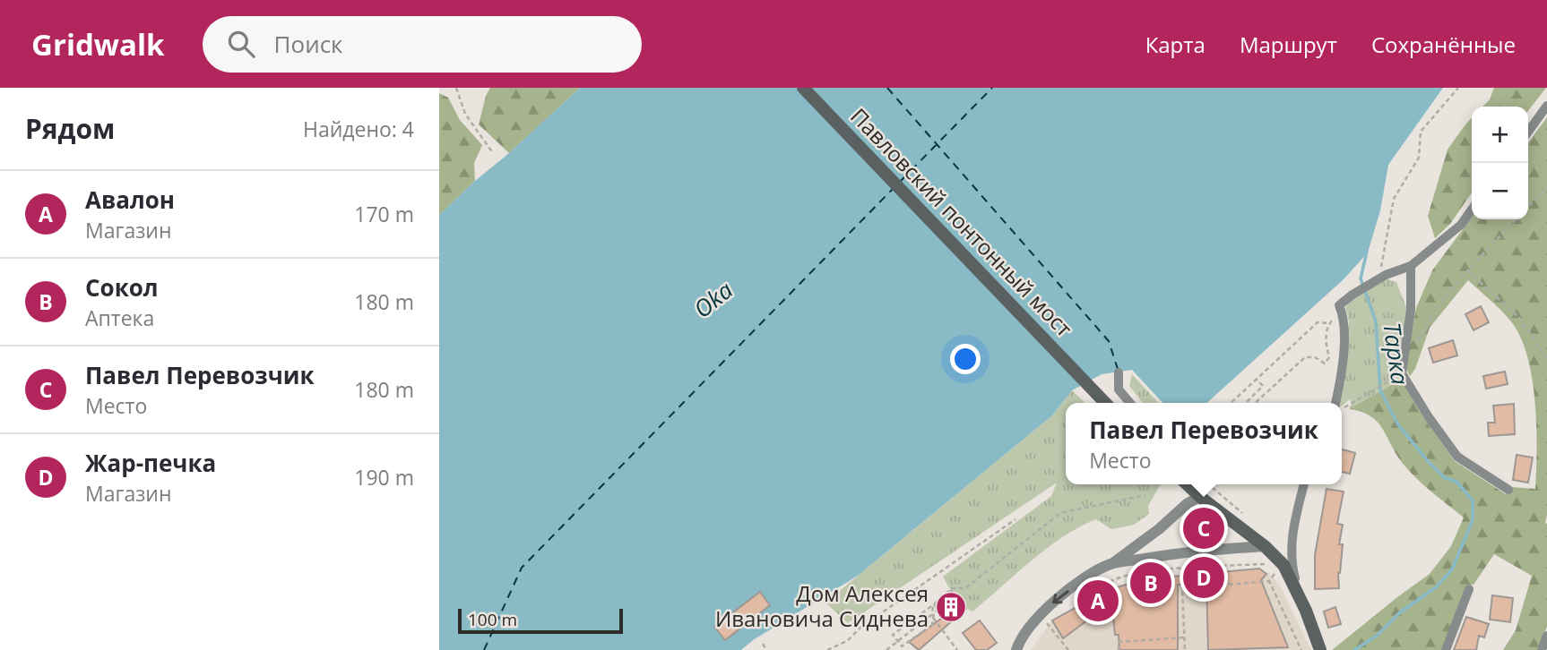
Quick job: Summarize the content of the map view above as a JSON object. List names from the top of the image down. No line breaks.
{"streets":{"main road":["Павловский понтонный мост"]},"water":["Oka","Тарка"],"places":{"building":["Дом Алексея Ивановича Сиднева"]},"scale_bar":"100 m","page":{"header":"Gridwalk","search":"Поиск","nav":["Карта","Маршрут","Сохранённые"],"heading":["Рядом","Найдено: 4"],"map_buttons":["+","−"],"list":[{"mark":"A","name":"Авалон","note":"Магазин","value":"170 m"},{"mark":"B","name":"Сокол","note":"Аптека","value":"180 m"},{"mark":"C","name":"Павел Перевозчик","note":"Место","value":"180 m"},{"mark":"D","name":"Жар-печка","note":"Магазин","value":"190 m"}],"popup":["Павел Перевозчик","Место"],"pins":["C","D","B","A"],"scale":"100 m"}}
